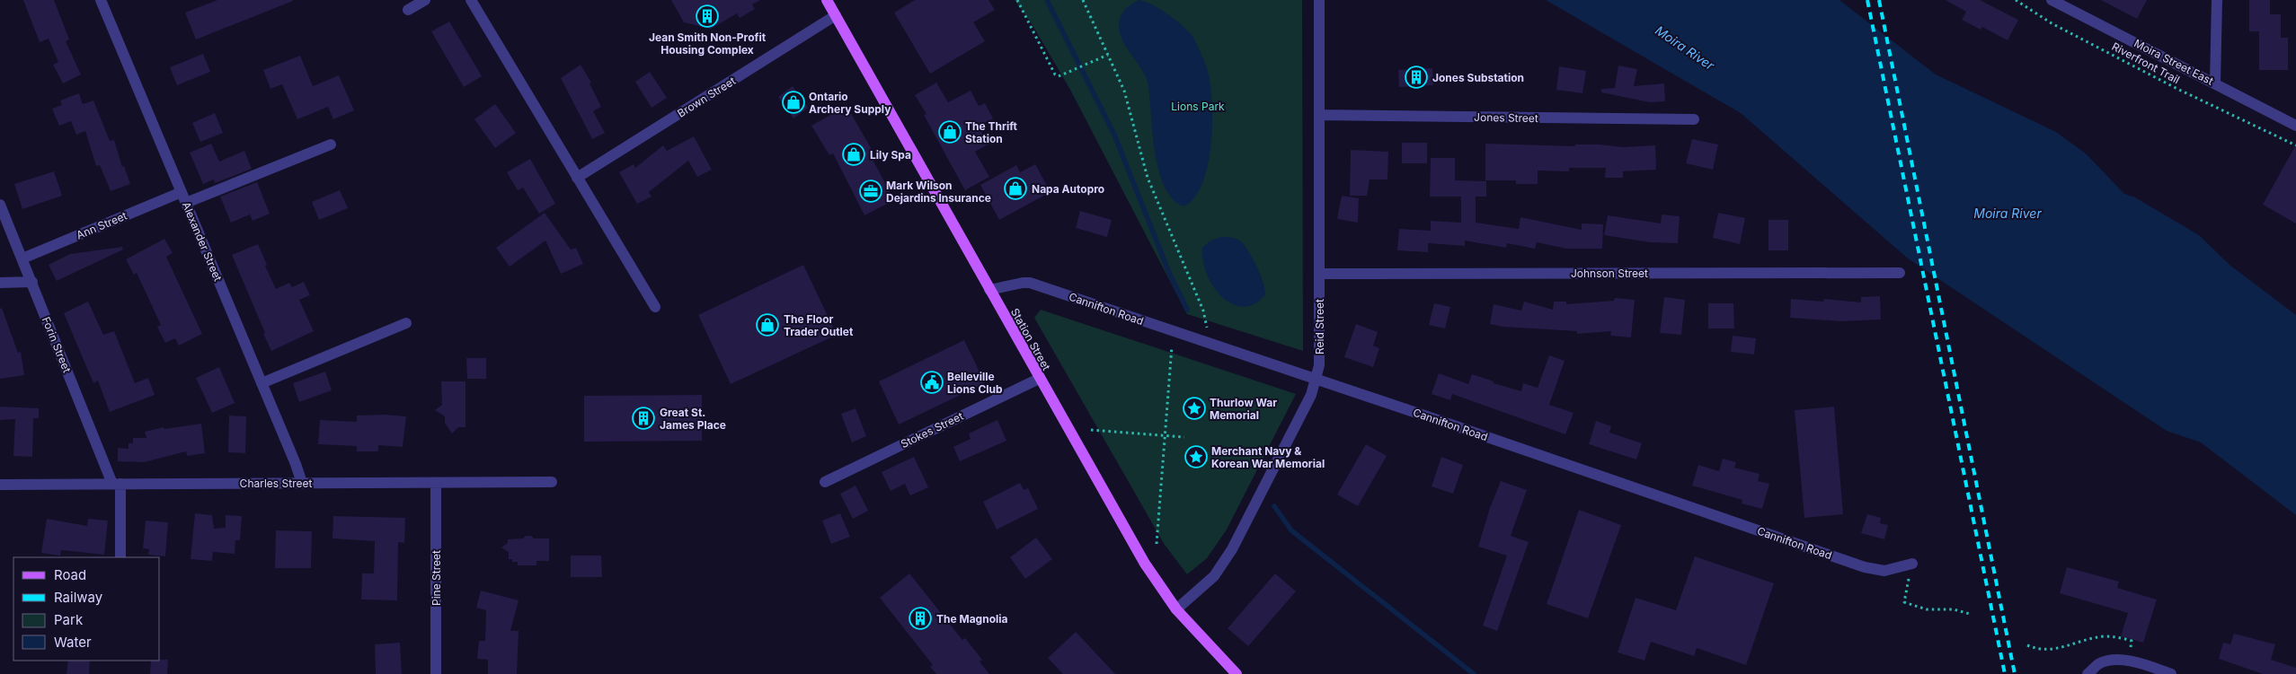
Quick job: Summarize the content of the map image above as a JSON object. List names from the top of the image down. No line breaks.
{"streets":{"main road":["Station Street"],"street":["Moira Street East","Brown Street","Jones Street","Ann Street","Alexander Street","Johnson Street","Cannifton Road","Reid Street","Forin Street","Stokes Street","Charles Street","Pine Street"],"path":["Riverfront Trail"]},"crossings":[["Brown Street","Station Street"],["Jones Street","Reid Street"],["Ann Street","Alexander Street"],["Ann Street","Forin Street"],["Alexander Street","Charles Street"],["Johnson Street","Reid Street"],["Cannifton Road","Reid Street"],["Cannifton Road","Station Street"],["Reid Street","Station Street"],["Station Street","Stokes Street"],["Forin Street","Charles Street"],["Charles Street","Pine Street"]],"water":["Moira River"],"parks":["Lions Park"],"places":{"building":["Jean Smith Non-Profit Housing Complex","Jones Substation","Great St. James Place","The Magnolia"],"shop":["Ontario Archery Supply","The Thrift Station","Lily Spa","Napa Autopro","The Floor Trader Outlet"],"office":["Mark Wilson Dejardins Insurance"],"public building":["Belleville Lions Club"],"place":["Thurlow War Memorial","Merchant Navy & Korean War Memorial"]},"legend":["Road","Railway","Park","Water"]}
